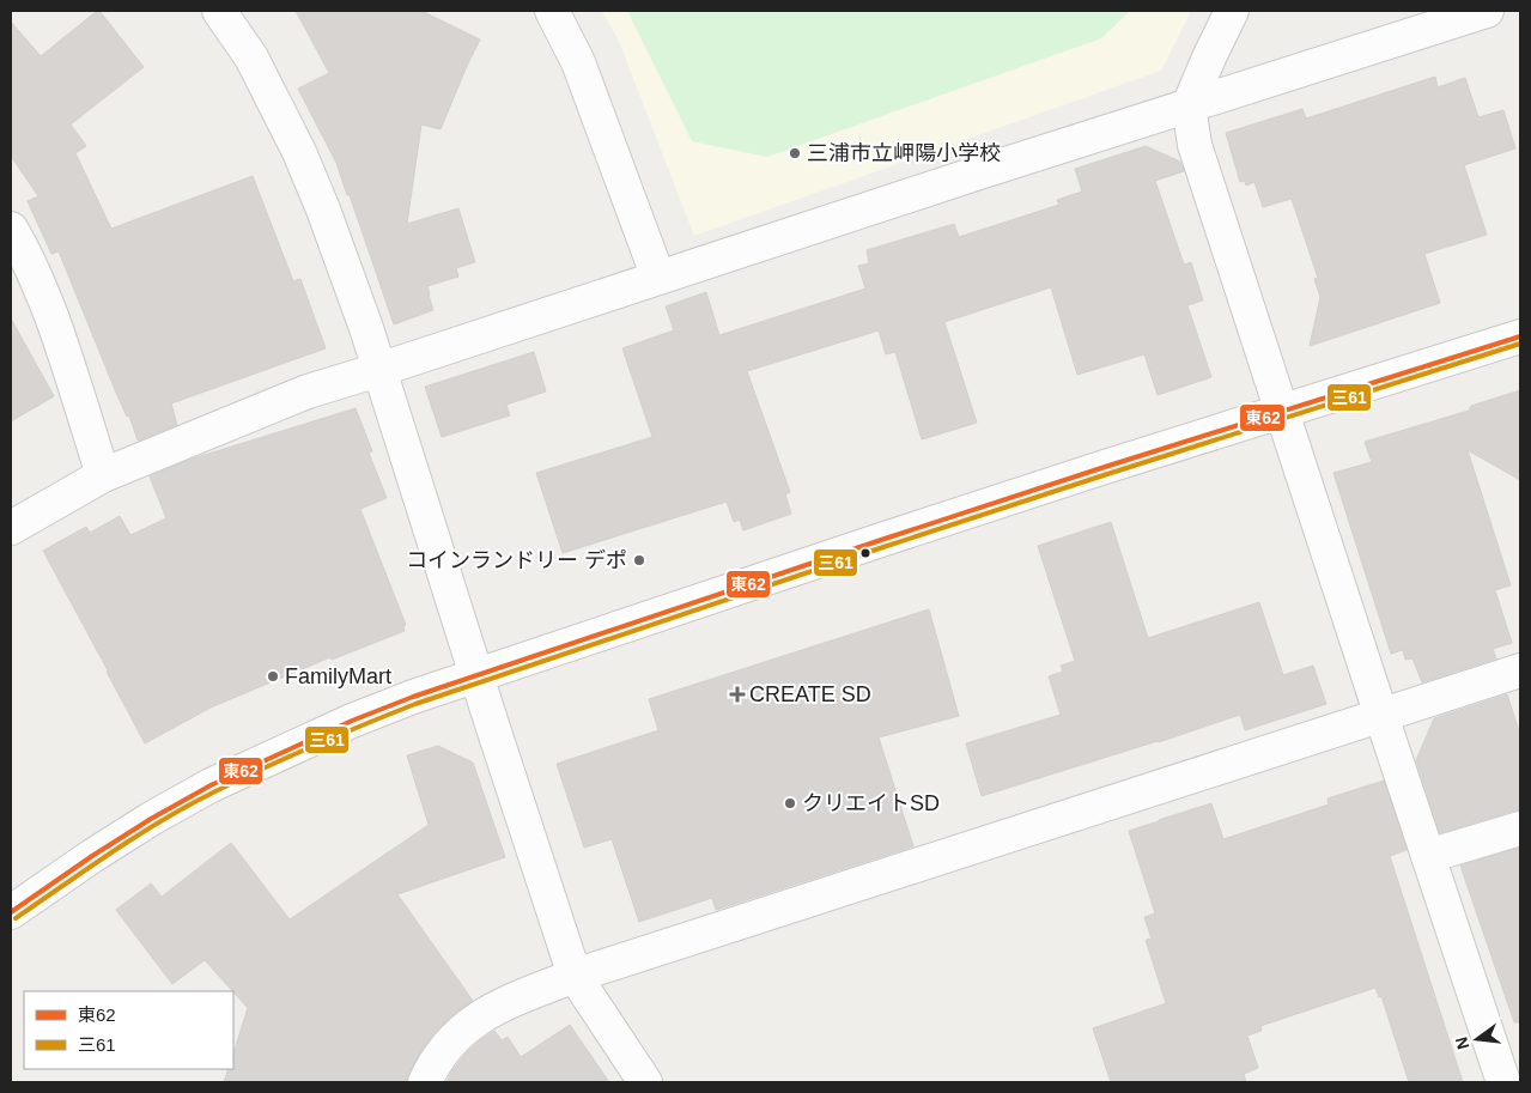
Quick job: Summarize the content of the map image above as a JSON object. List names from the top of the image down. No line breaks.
{"places":{"other":["三浦市立岬陽小学校","コインランドリー デポ","FamilyMart","クリエイトSD"],"health":["CREATE SD"]},"lines":["transit line 東62","transit line 三61"],"legend":["東62","三61"],"north":"left"}
